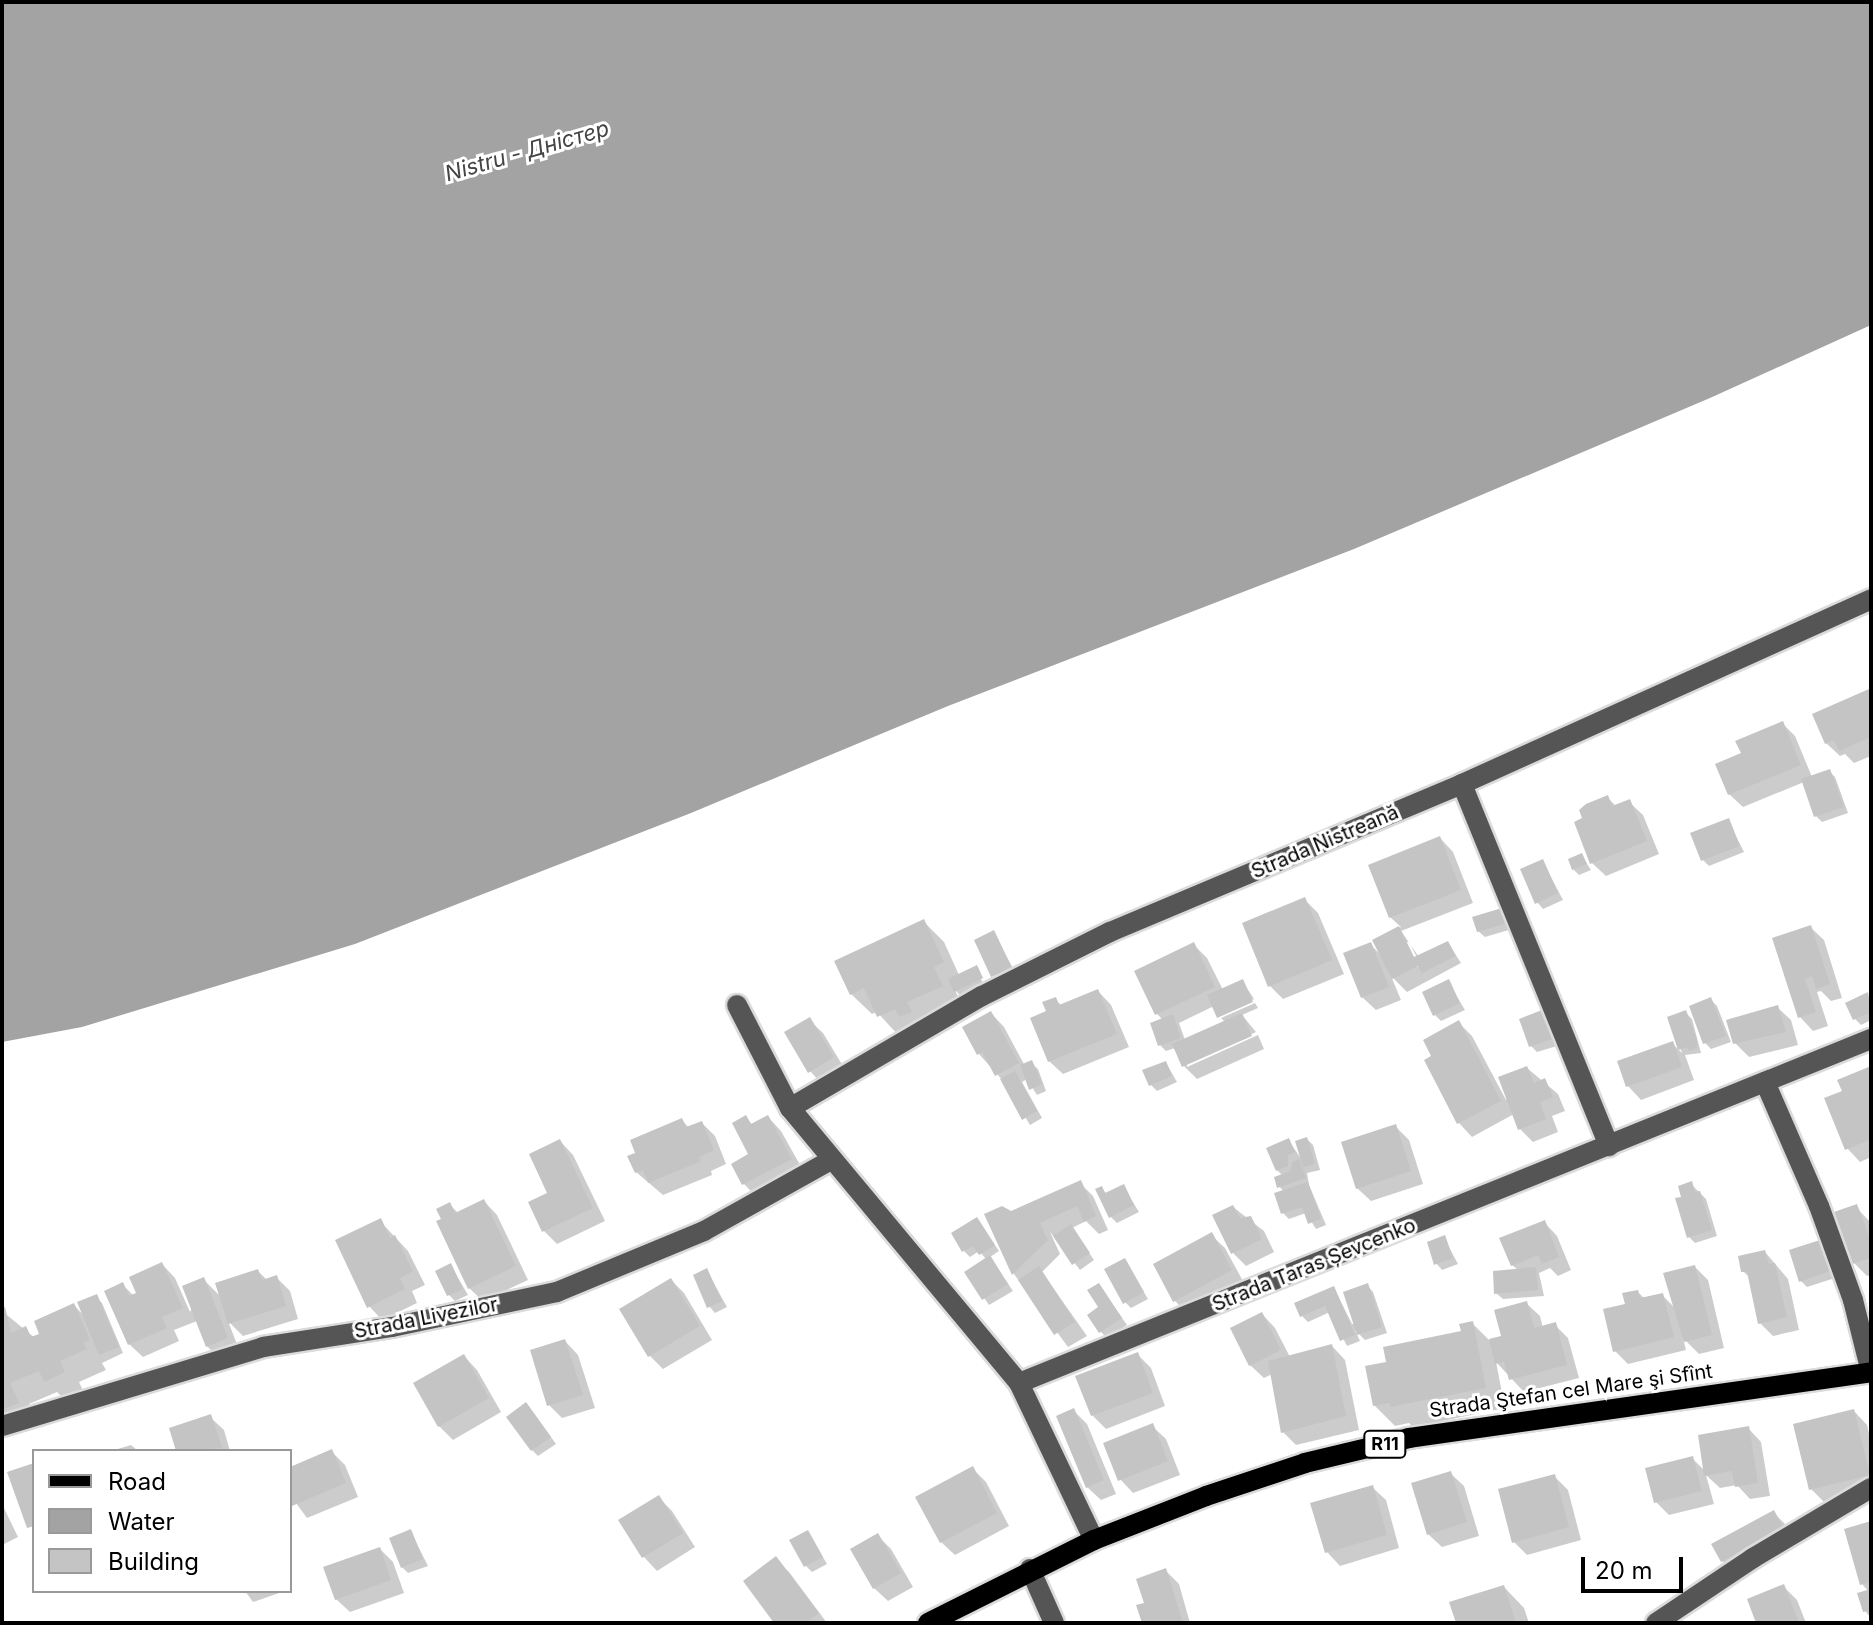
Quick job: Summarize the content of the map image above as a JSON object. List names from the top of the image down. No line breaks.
{"streets":{"main road":["Strada Ştefan cel Mare şi Sfînt","R11"],"street":["Strada Nistreană","Strada Taras Șevcenko","Strada Livezilor"]},"water":["Nistru - Дністер"],"legend":["Road","Water","Building"],"scale_bar":"20 m"}
